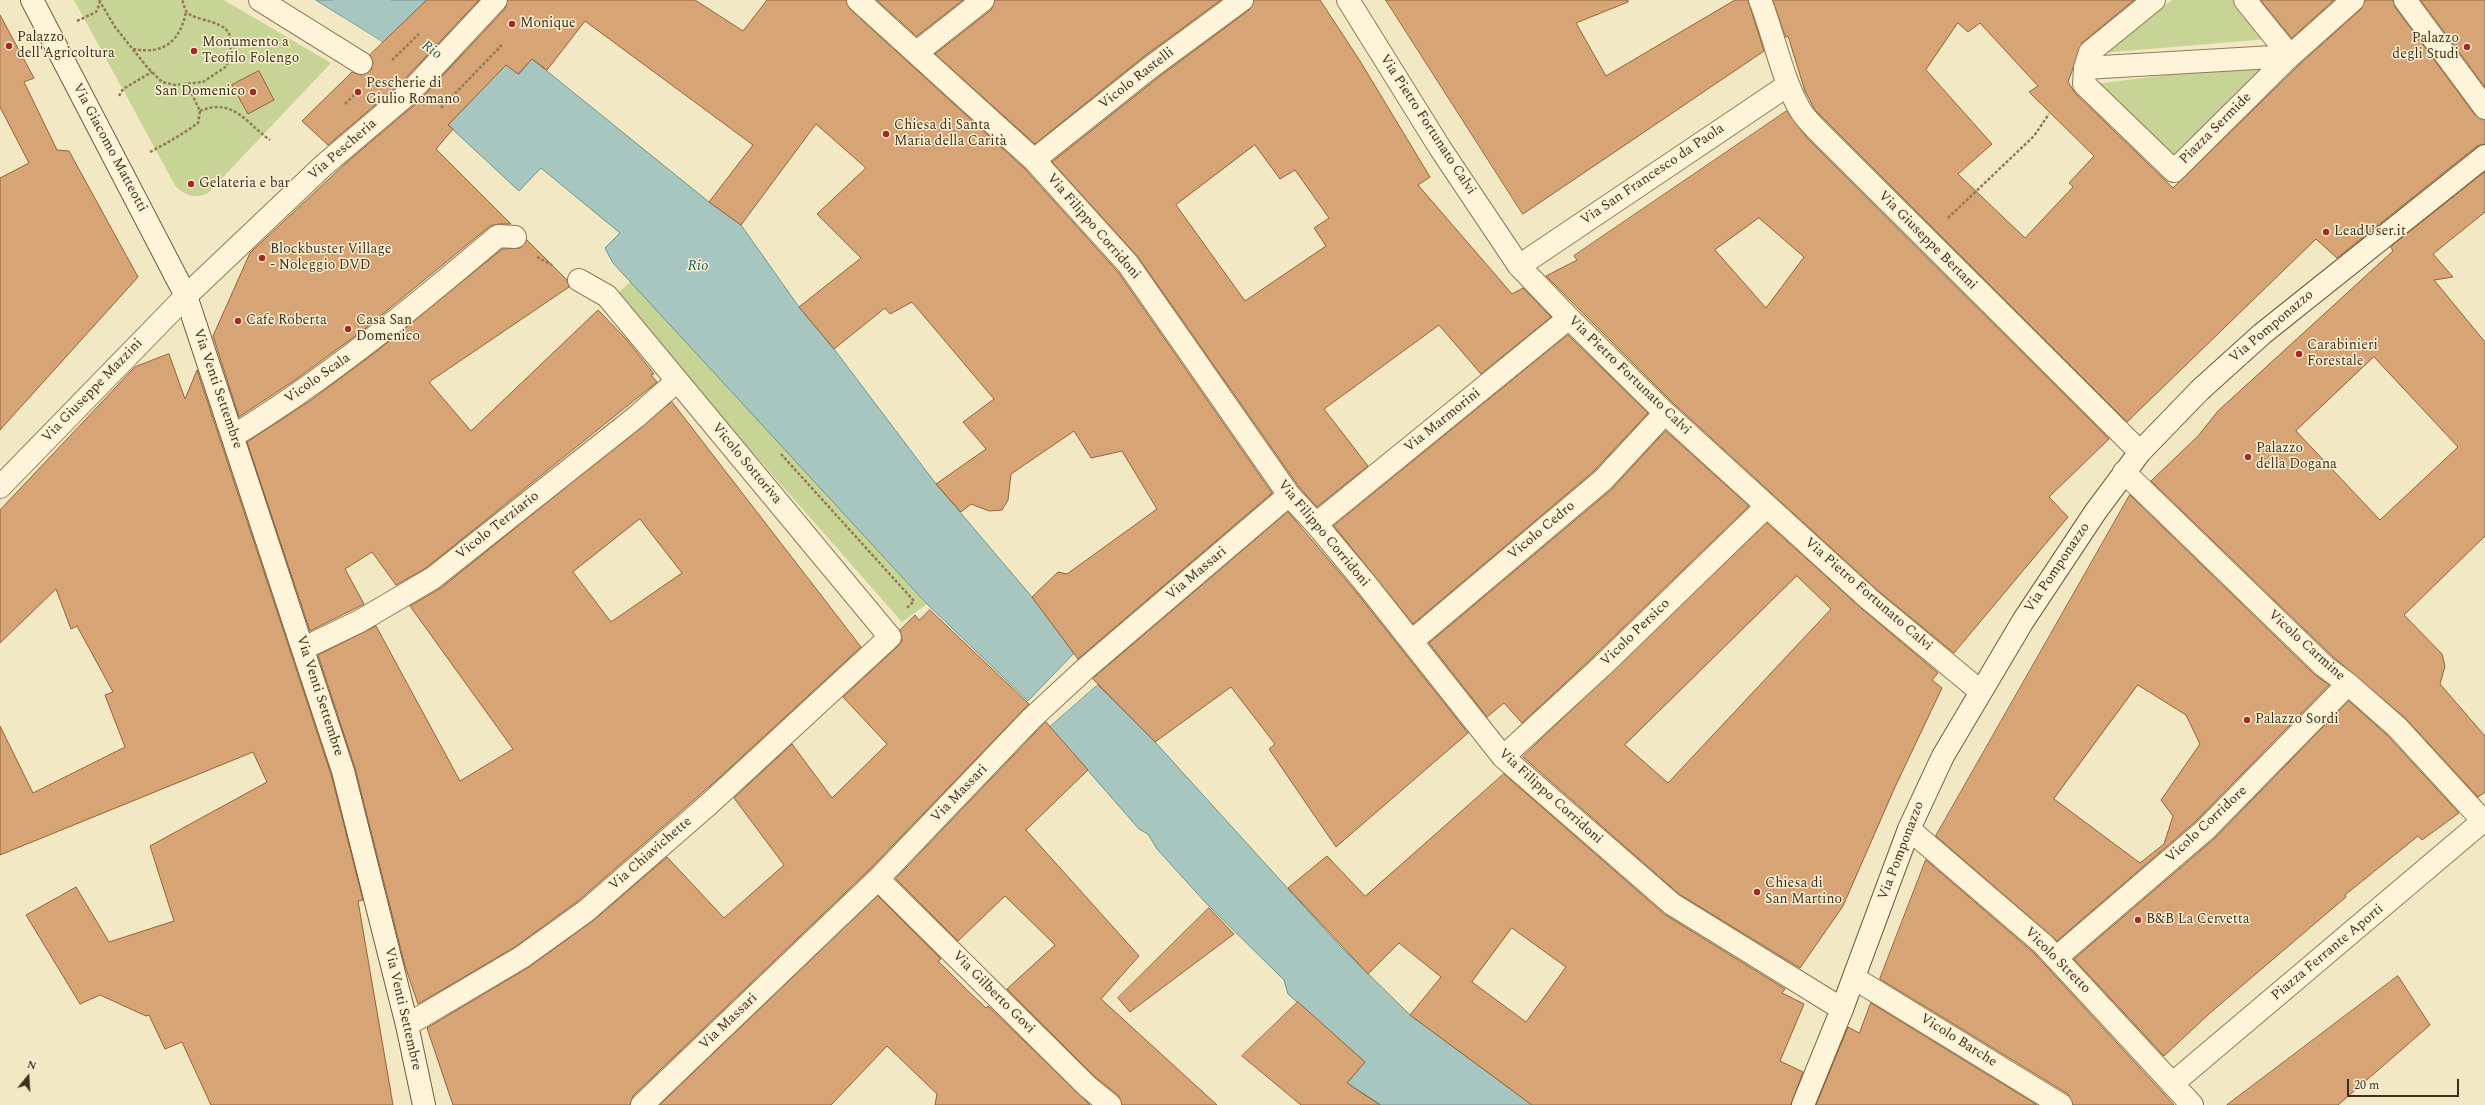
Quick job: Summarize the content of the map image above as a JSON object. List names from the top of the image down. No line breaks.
{"streets":{"street":["Vicolo Rastelli","Via Pietro Fortunato Calvi","Piazza Sermide","Via Giacomo Matteotti","Via Pescheria","Via San Francesco da Paola","Via Filippo Corridoni","Via Giuseppe Bertani","Via Pomponazzo","Vicolo Scala","Via Venti Settembre","Via Giuseppe Mazzini","Via Marmorini","Vicolo Sottoriva","Vicolo Terziario","Vicolo Cedro","Via Massari","Vicolo Persico","Vicolo Carmine","Vicolo Corridore","Via Chiavichette","Piazza Ferrante Aporti","Vicolo Stretto","Via Gilberto Govi","Vicolo Barche"]},"crossings":[["Vicolo Rastelli","Via Filippo Corridoni"],["Via Pietro Fortunato Calvi","Via San Francesco da Paola"],["Via Pietro Fortunato Calvi","Via Pomponazzo"],["Via Pietro Fortunato Calvi","Via Marmorini"],["Via Pietro Fortunato Calvi","Vicolo Cedro"],["Via Pietro Fortunato Calvi","Vicolo Persico"],["Via Giacomo Matteotti","Via Pescheria"],["Via Giacomo Matteotti","Via Venti Settembre"],["Via Giacomo Matteotti","Via Giuseppe Mazzini"],["Via Pescheria","Via Venti Settembre"],["Via Pescheria","Via Giuseppe Mazzini"],["Via San Francesco da Paola","Via Giuseppe Bertani"],["Via Filippo Corridoni","Via Pomponazzo"],["Via Filippo Corridoni","Via Marmorini"],["Via Filippo Corridoni","Vicolo Cedro"],["Via Filippo Corridoni","Via Massari"],["Via Filippo Corridoni","Vicolo Persico"],["Via Giuseppe Bertani","Via Pomponazzo"],["Via Pomponazzo","Vicolo Carmine"],["Via Pomponazzo","Vicolo Stretto"],["Via Pomponazzo","Vicolo Barche"],["Vicolo Scala","Via Venti Settembre"],["Via Venti Settembre","Via Giuseppe Mazzini"],["Via Venti Settembre","Vicolo Terziario"],["Via Venti Settembre","Via Chiavichette"],["Vicolo Sottoriva","Vicolo Terziario"],["Vicolo Sottoriva","Via Chiavichette"],["Via Massari","Via Gilberto Govi"],["Vicolo Carmine","Vicolo Corridore"],["Vicolo Carmine","Piazza Ferrante Aporti"],["Vicolo Corridore","Vicolo Stretto"],["Piazza Ferrante Aporti","Vicolo Stretto"]],"water":["Rio"],"places":["Monique","Palazzo dell'Agricoltura","Palazzo degli Studi","Monumento a Teofilo Folengo","San Domenico","Pescherie di Giulio Romano","Chiesa di Santa Maria della Carità","Gelateria e bar","LeadUser.it","Blockbuster Village - Noleggio DVD","Cafe Roberta","Casa San Domenico","Carabinieri Forestale","Palazzo della Dogana","Palazzo Sordi","Chiesa di San Martino","B&B La Cervetta"],"scale_bar":"20 m","north":"top"}
